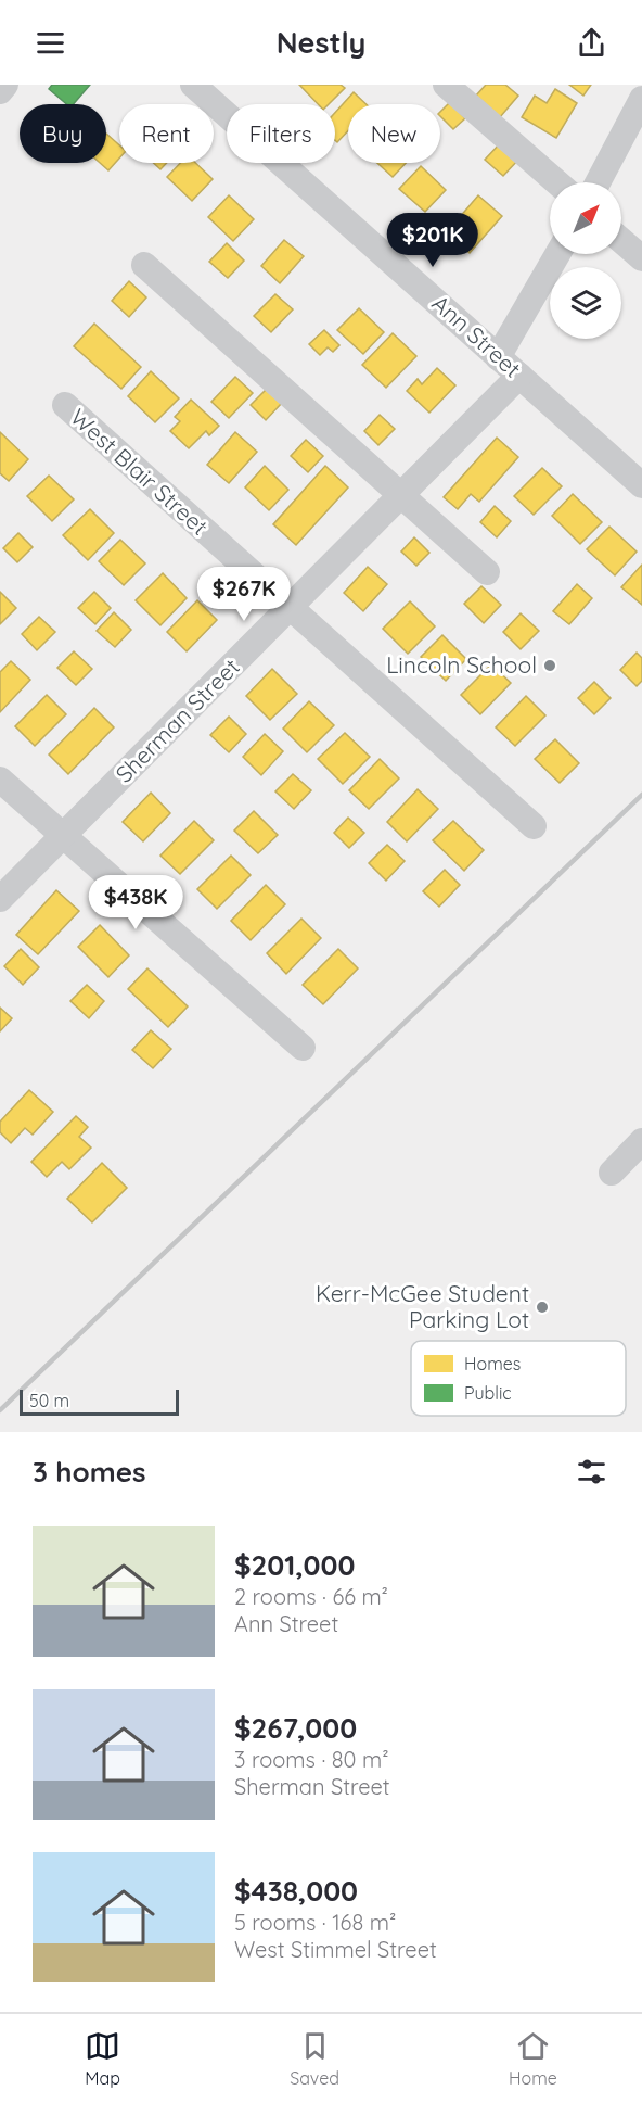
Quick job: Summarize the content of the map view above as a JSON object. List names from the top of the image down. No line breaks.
{"streets":{"street":["Ann Street","West Blair Street","Sherman Street"]},"crossings":[["Ann Street","Sherman Street"],["West Blair Street","Sherman Street"]],"places":["Lincoln School","Kerr-McGee Student Parking Lot"],"legend":["Homes","Public"],"scale_bar":"50 m","north":"top right","page":{"header":"Nestly","chip":["Buy","Rent","Filters","New"],"price":["$201K","$267K","$438K"],"scale":"50 m","heading":"3 homes","list":[{"name":"$201,000","note":"2 rooms · 66 m² · Ann Street"},{"name":"$267,000","note":"3 rooms · 80 m² · Sherman Street"},{"name":"$438,000","note":"5 rooms · 168 m² · West Stimmel Street"}],"tabs":["Map","Saved","Home"]}}
